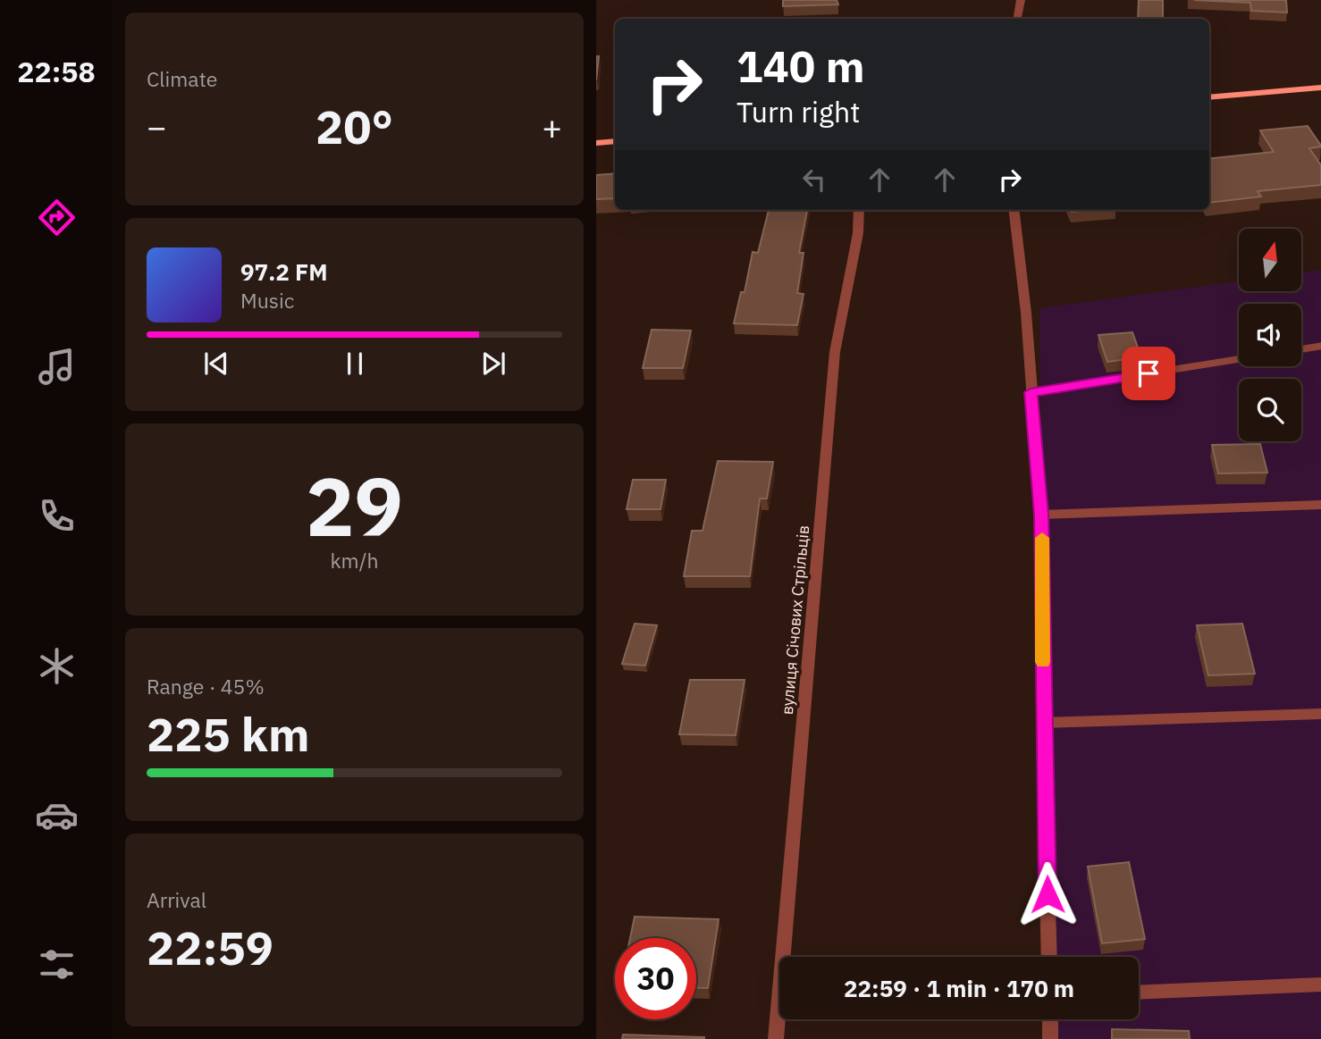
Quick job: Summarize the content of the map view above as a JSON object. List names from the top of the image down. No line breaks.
{"streets":{"street":["вулиця Січових Стрільців"]},"north":"top","page":{"tabs":"22:58","tile":["Climate",["29","km/h"],["Range · 45%","225 km"],["Arrival","22:59"]],"turn":["140 m","Turn right"],"heat":["−","20°","+"],"song":["97.2 FM","Music"],"limit":"30","trip":"22:59 · 1 min · 170 m"}}
